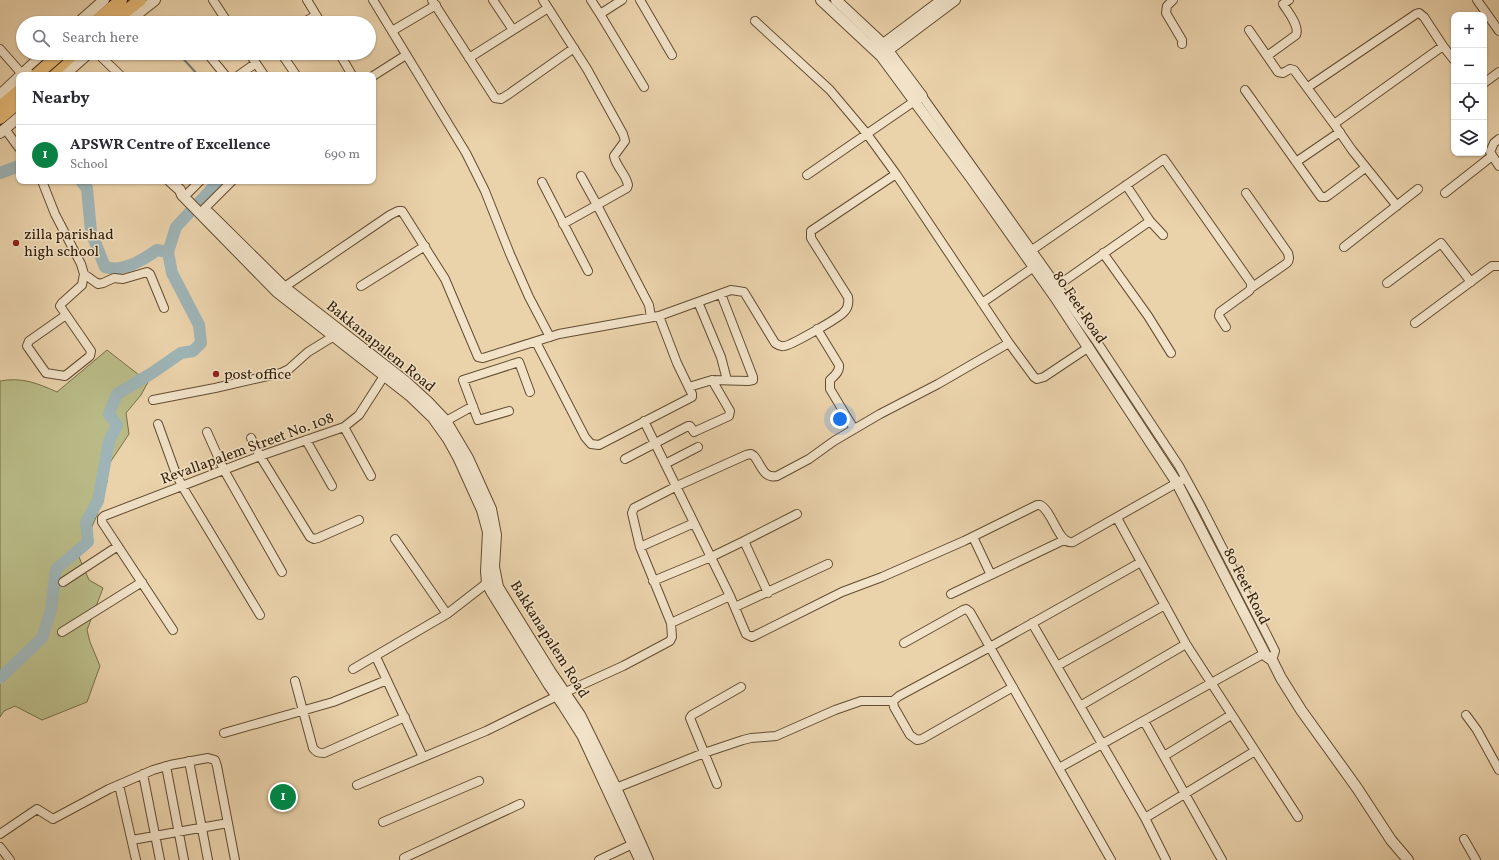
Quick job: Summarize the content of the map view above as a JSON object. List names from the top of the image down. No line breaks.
{"streets":{"street":["80 Feet Road","Bakkanapalem Road","Revallapalem Street No. 108"]},"places":["zilla parishad high school","post office"],"page":{"map_buttons":["+","−"],"search":"Search here","heading":"Nearby","list":[{"mark":"1","name":"APSWR Centre of Excellence","note":"School","value":"690 m"}],"pins":"1"}}
